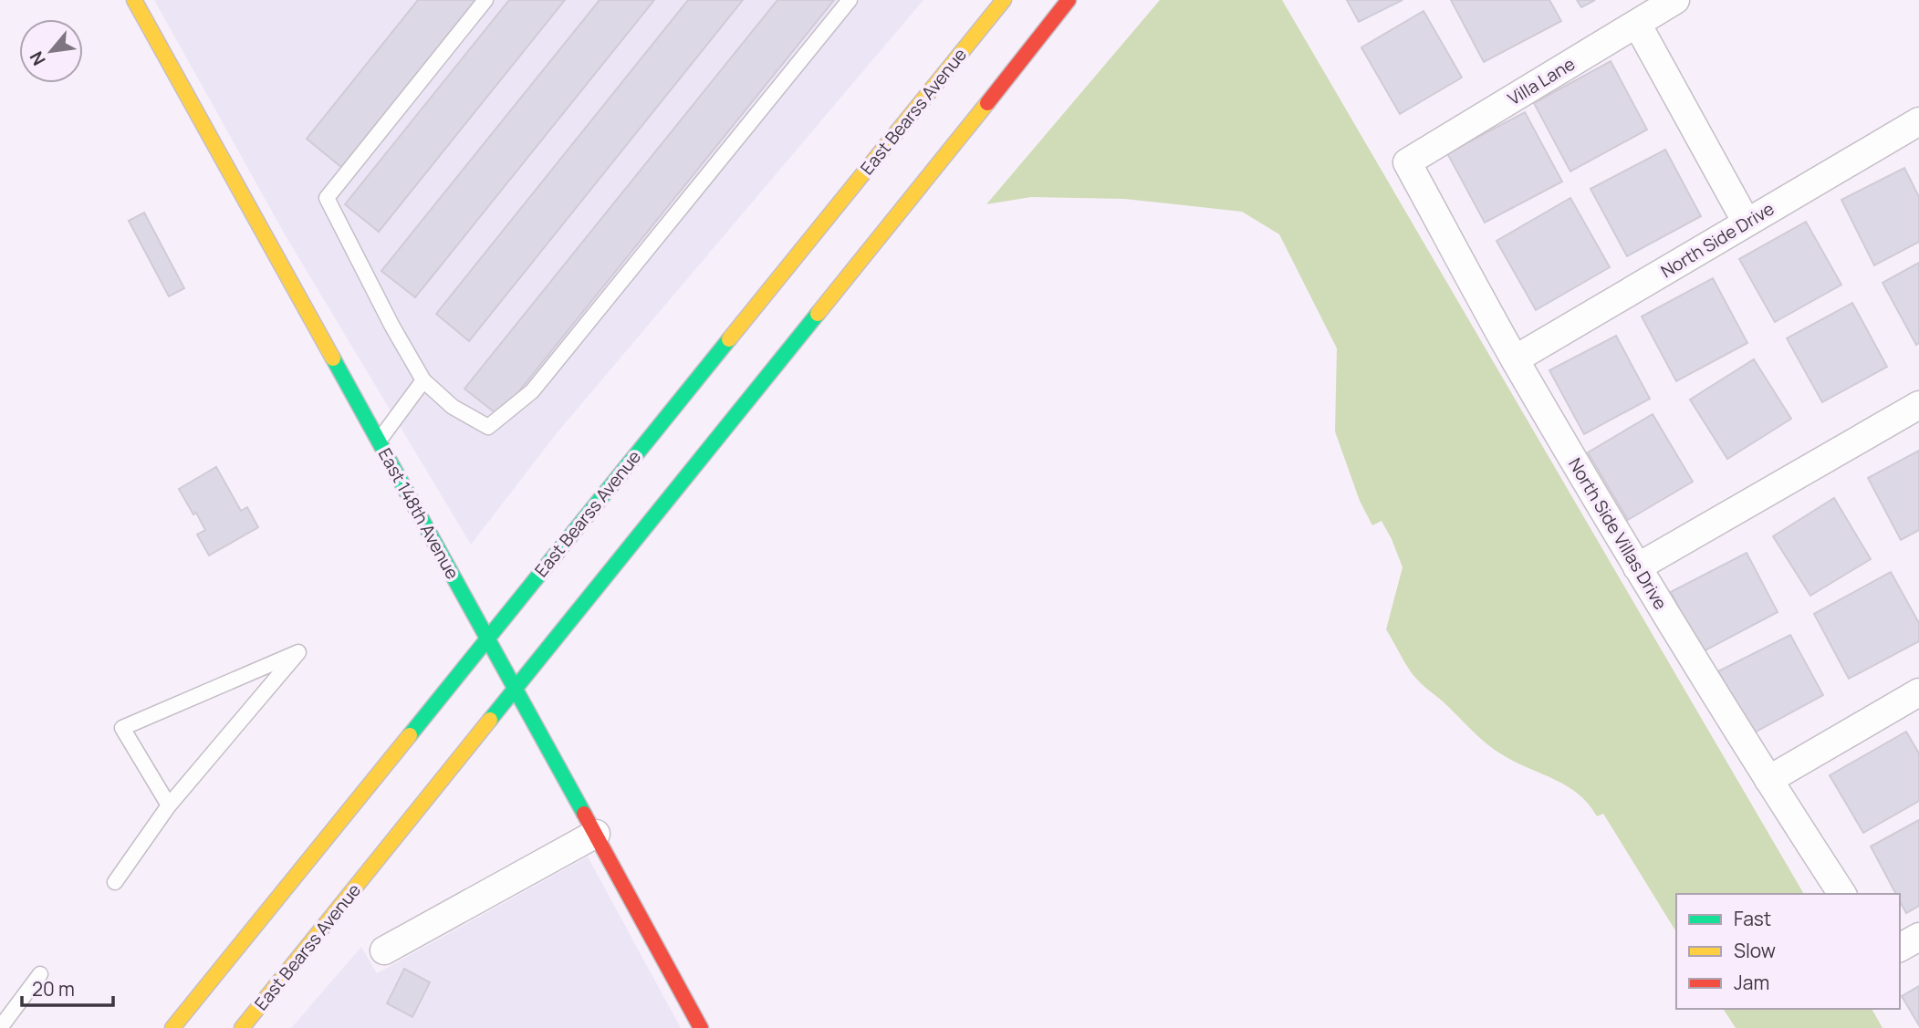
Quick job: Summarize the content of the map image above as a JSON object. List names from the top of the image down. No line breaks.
{"streets":{"main road":["East Bearss Avenue","East 148th Avenue"],"street":["Villa Lane","North Side Drive","North Side Villas Drive"]},"crossings":[["Villa Lane","North Side Villas Drive"],["East Bearss Avenue","East 148th Avenue"],["North Side Drive","North Side Villas Drive"]],"legend":["Fast","Slow","Jam"],"scale_bar":"20 m","north":"bottom left"}
